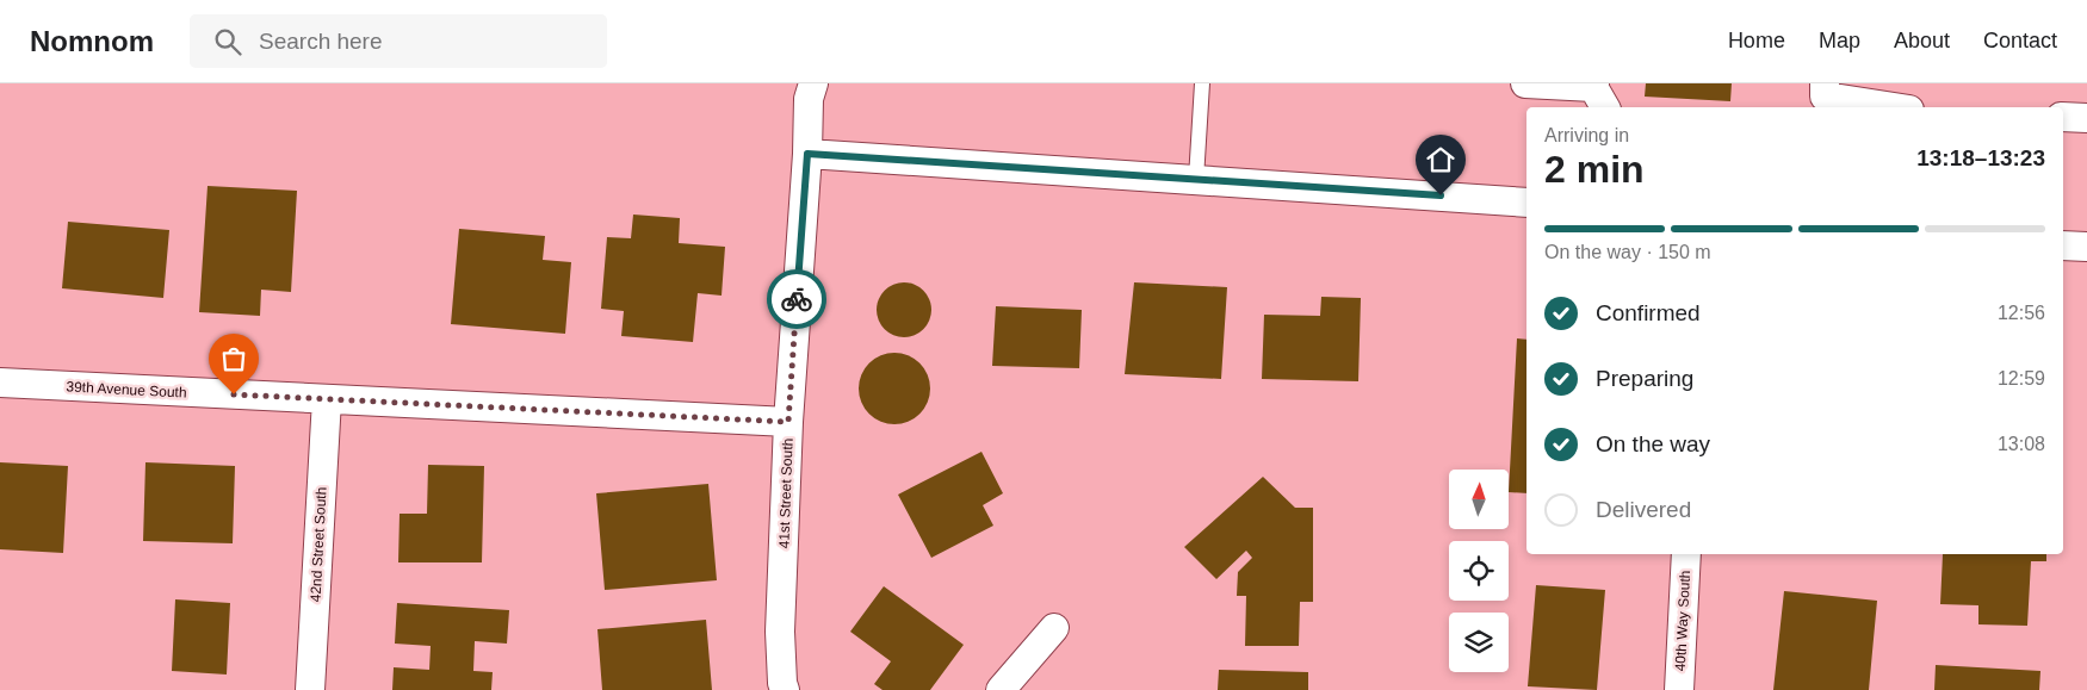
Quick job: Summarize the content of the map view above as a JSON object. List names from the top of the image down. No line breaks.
{"streets":{"street":["39th Avenue South","41st Street South","42nd Street South","40th Way South"]},"crossings":[["39th Avenue South","41st Street South"],["39th Avenue South","42nd Street South"]],"north":"top","page":{"header":"Nomnom","search":"Search here","nav":["Home","Map","About","Contact"],"heading":["2 min","Arriving in","13:18–13:23"],"bar":"On the way · 150 m","list":[["Confirmed","12:56"],["Preparing","12:59"],["On the way","13:08"],"Delivered"]}}
